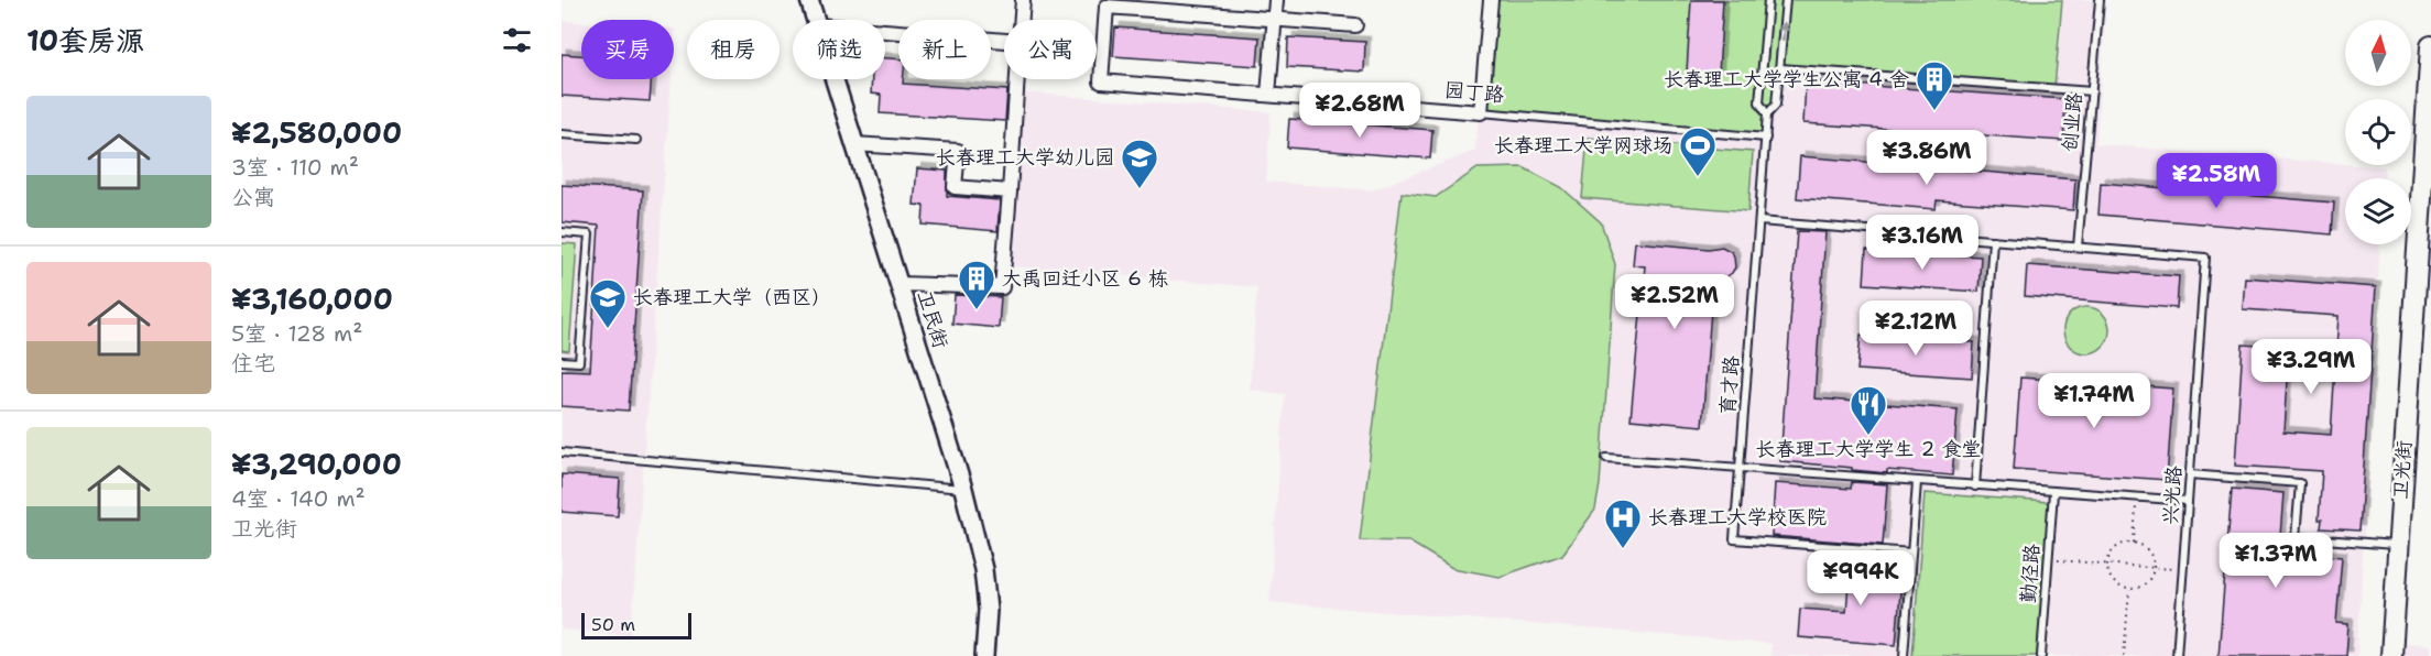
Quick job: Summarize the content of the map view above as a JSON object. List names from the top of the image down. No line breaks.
{"streets":{"main road":["卫光街"],"street":["园丁路","卫民街"],"lane":["创业路","育才路","兴光路","勤径路"]},"crossings":[["园丁路","育才路"],["创业路","兴光路"]],"places":{"building":["长春理工大学学生公寓 4 舍","大禹回迁小区 6 栋"],"sports":["长春理工大学网球场"],"school or university":["长春理工大学幼儿园","长春理工大学（西区）"],"restaurant":["长春理工大学学生 2 食堂"],"hospital":["长春理工大学校医院"]},"scale_bar":"50 m","north":"top","page":{"heading":"10套房源","chip":["买房","租房","筛选","新上","公寓"],"list":[{"name":"¥2,580,000","note":"3室 · 110 m² · 公寓"},{"name":"¥3,160,000","note":"5室 · 128 m² · 住宅"},{"name":"¥3,290,000","note":"4室 · 140 m² · 卫光街"}],"price":["¥2.68M","¥3.86M","¥2.58M","¥3.16M","¥2.52M","¥2.12M","¥3.29M","¥1.74M","¥1.37M","¥994K"],"scale":"50 m"}}
